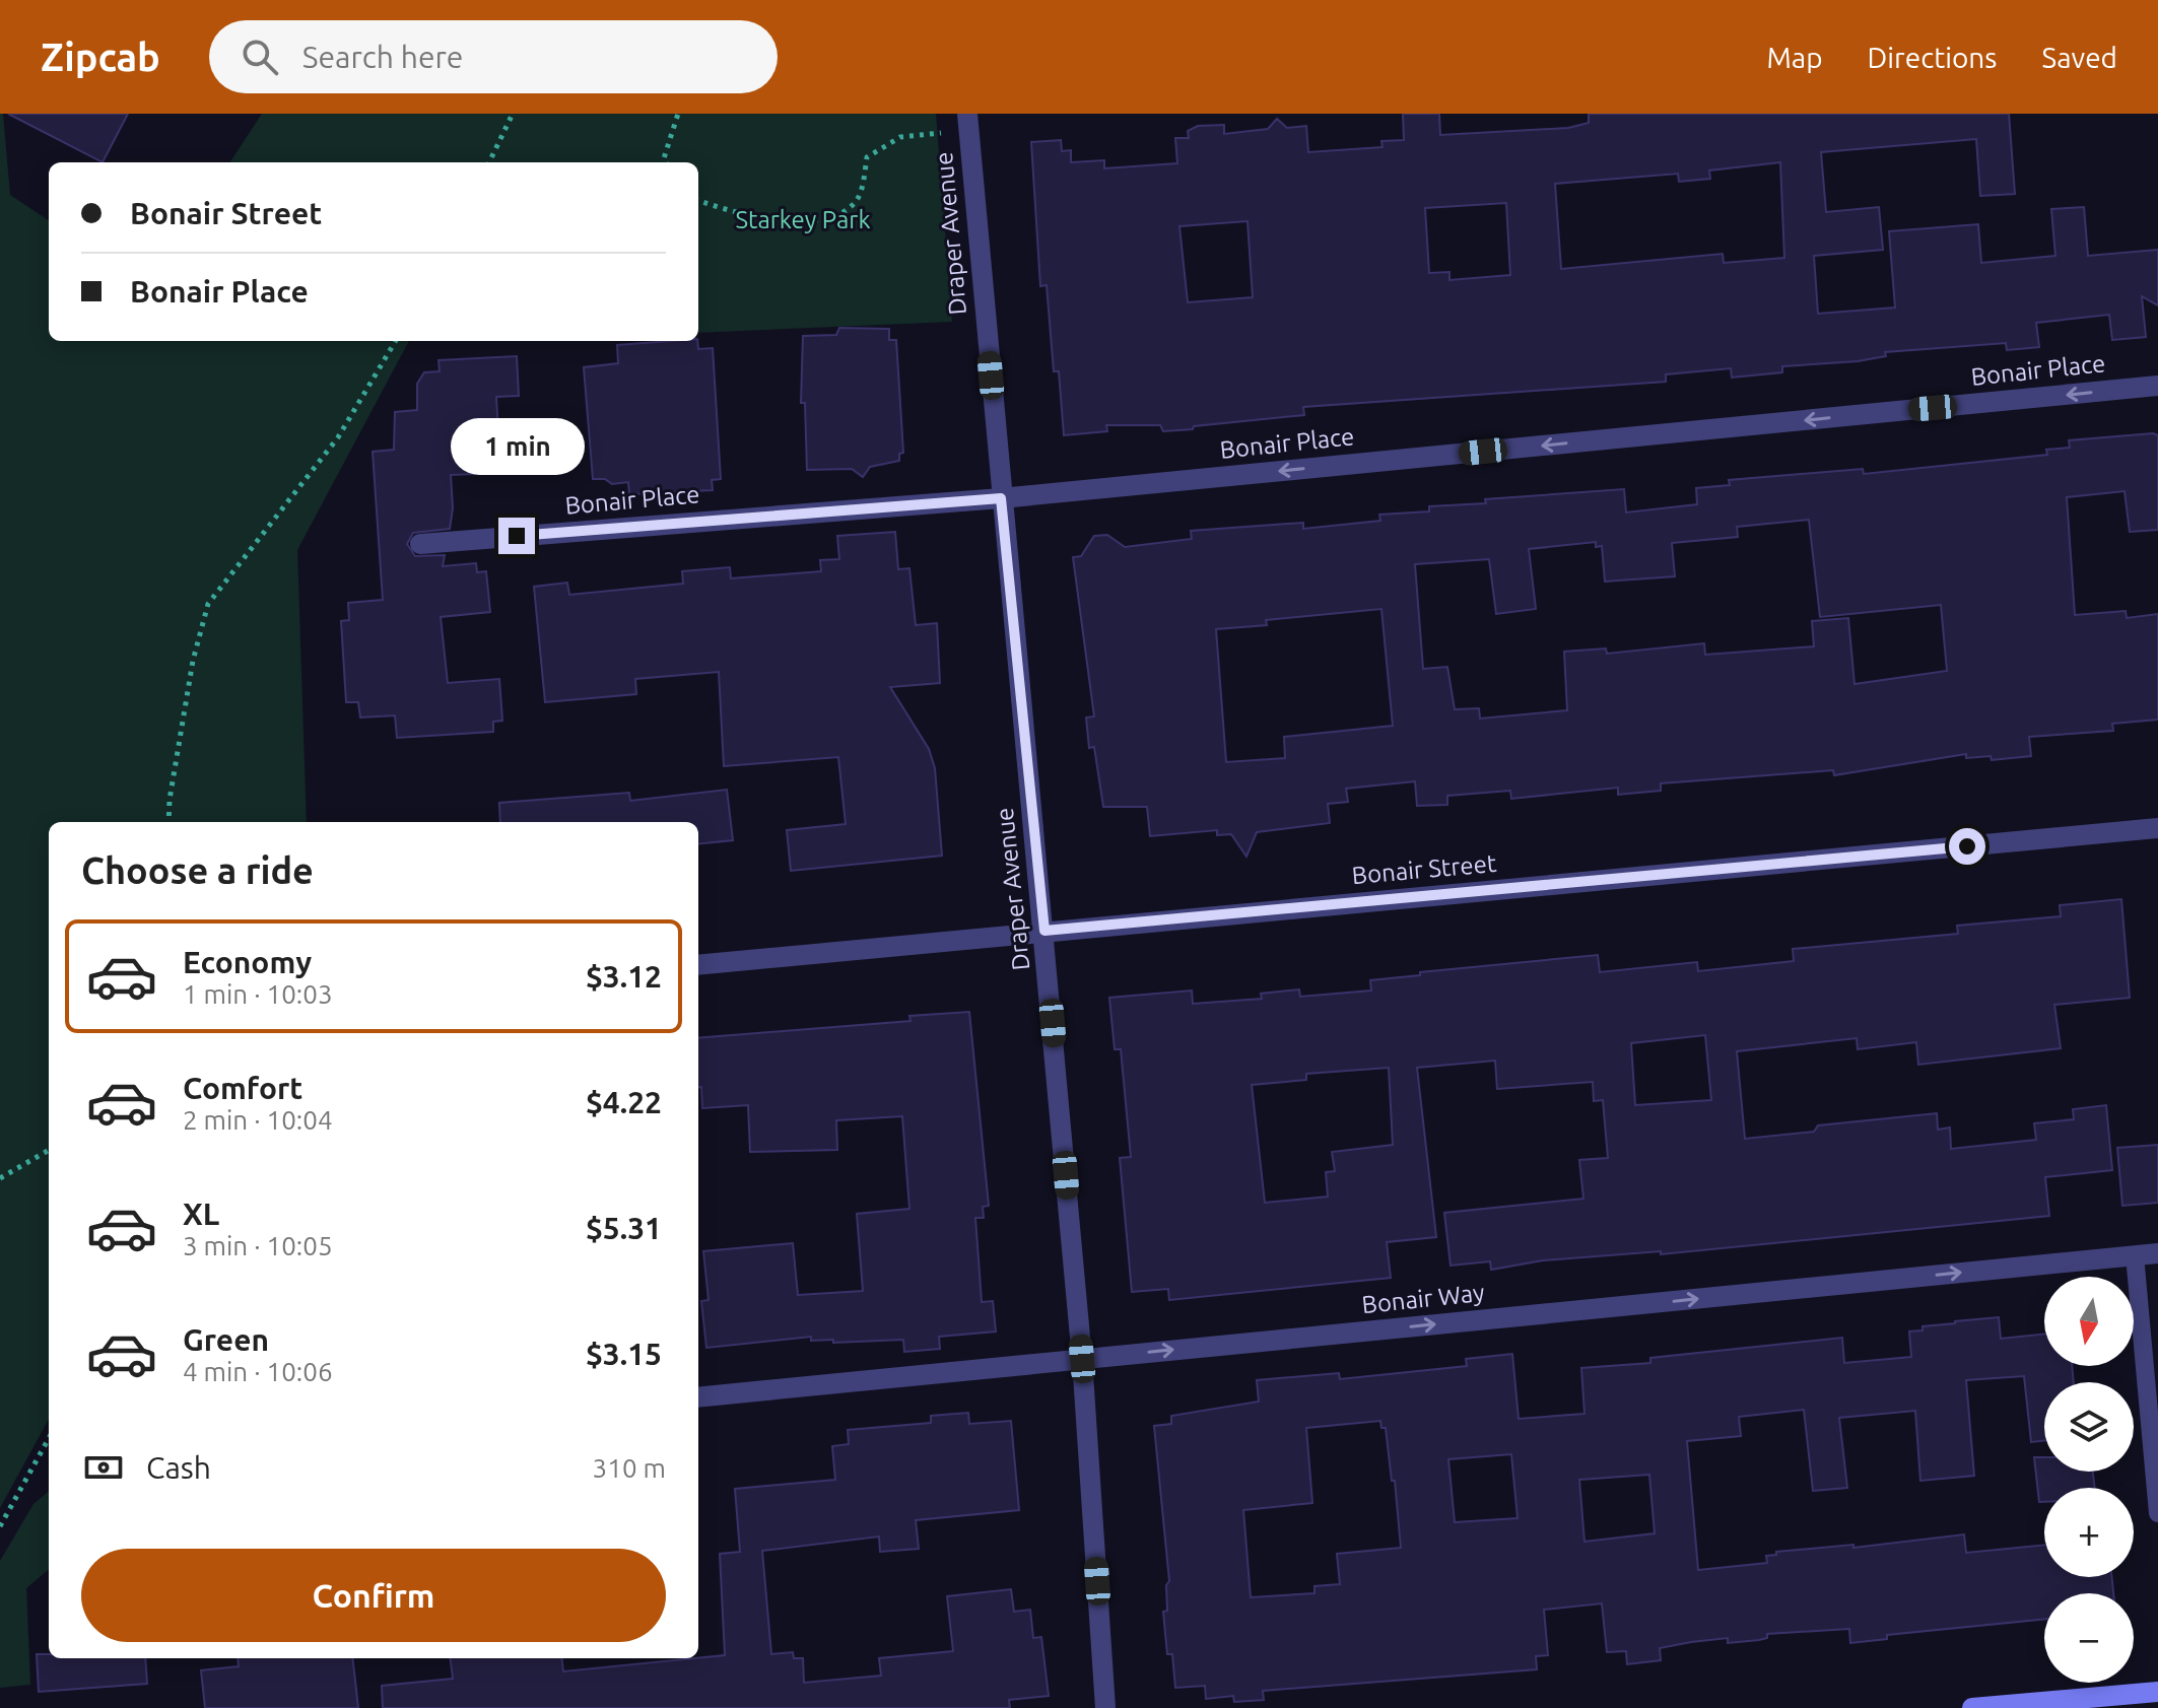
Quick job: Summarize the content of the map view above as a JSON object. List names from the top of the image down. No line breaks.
{"streets":{"street":["Draper Avenue","Bonair Place","Bonair Street","Bonair Way"]},"crossings":[["Draper Avenue","Bonair Place"],["Draper Avenue","Bonair Street"],["Draper Avenue","Bonair Way"]],"one_way":["Bonair Place","Bonair Way"],"parks":["Starkey Park"],"north":"bottom","page":{"header":"Zipcab","search":"Search here","nav":["Map","Directions","Saved"],"banner":["Bonair Street","Bonair Place"],"bubble":"1 min","heading":"Choose a ride","list":[{"name":"Economy","note":"1 min · 10:03","value":"$3.12"},{"name":"Comfort","note":"2 min · 10:04","value":"$4.22"},{"name":"XL","note":"3 min · 10:05","value":"$5.31"},{"name":"Green","note":"4 min · 10:06","value":"$3.15"}],"map_buttons":["+","−"],"pay":["Cash","310 m"],"buttons":"Confirm"}}
